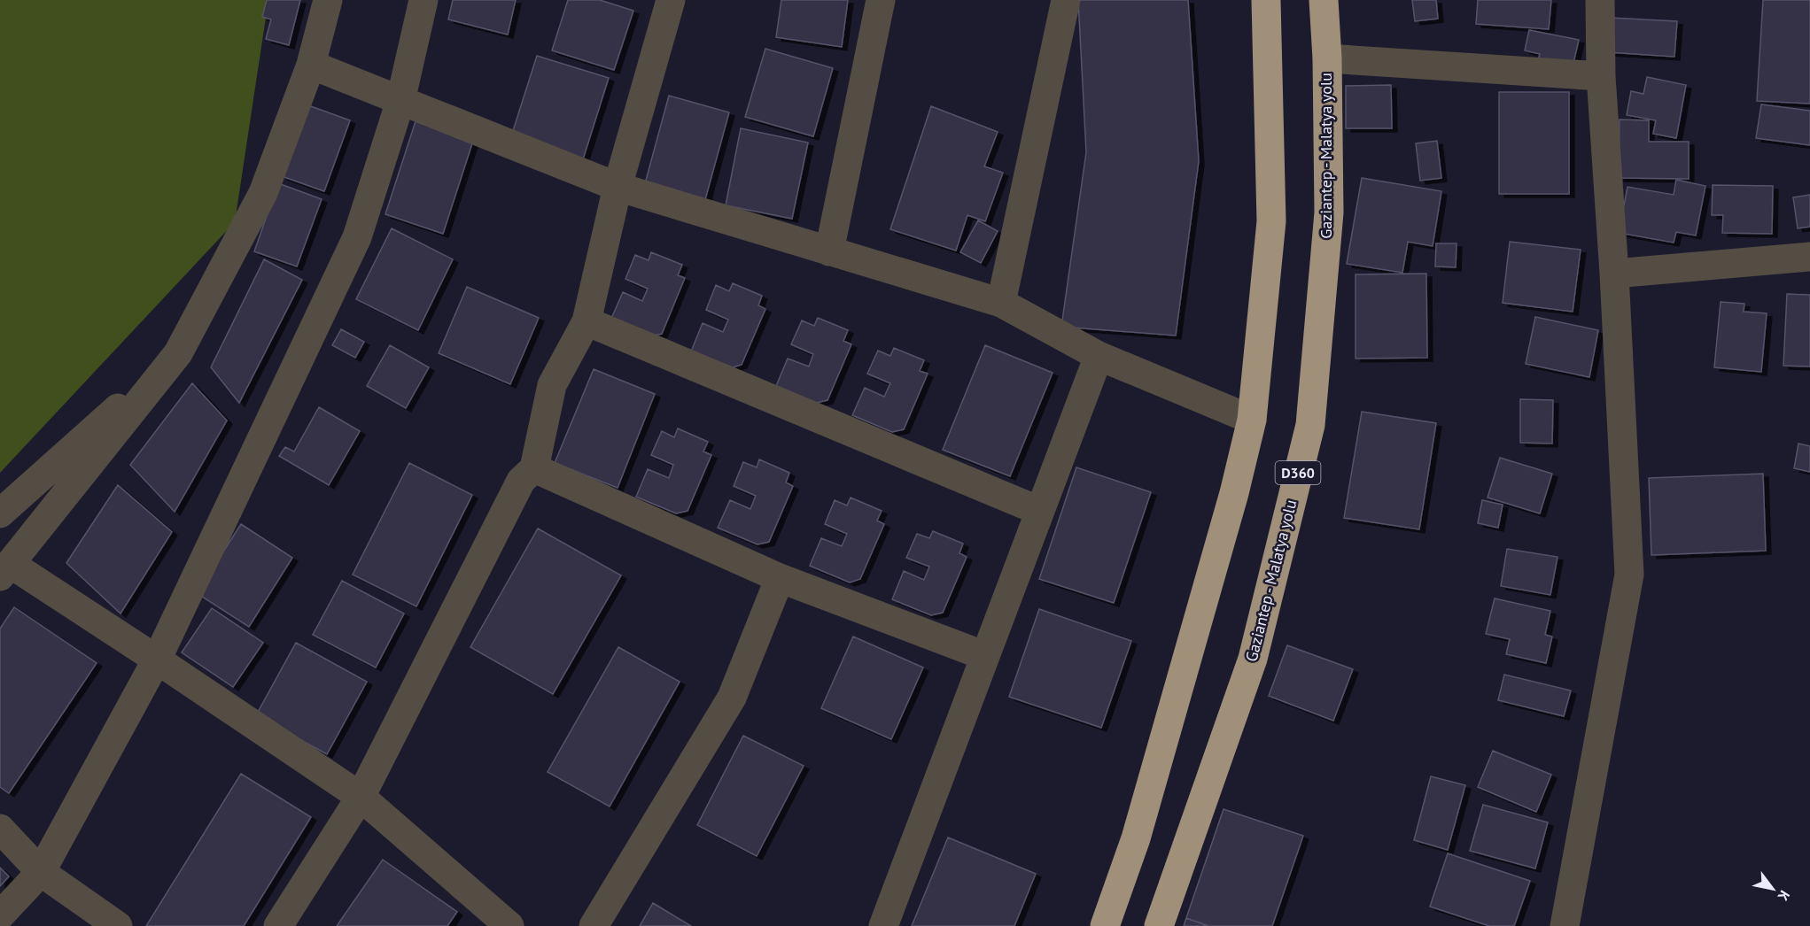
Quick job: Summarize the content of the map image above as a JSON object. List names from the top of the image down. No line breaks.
{"streets":{"highway":["Gaziantep - Malatya yolu","D360"]},"north":"bottom right"}
